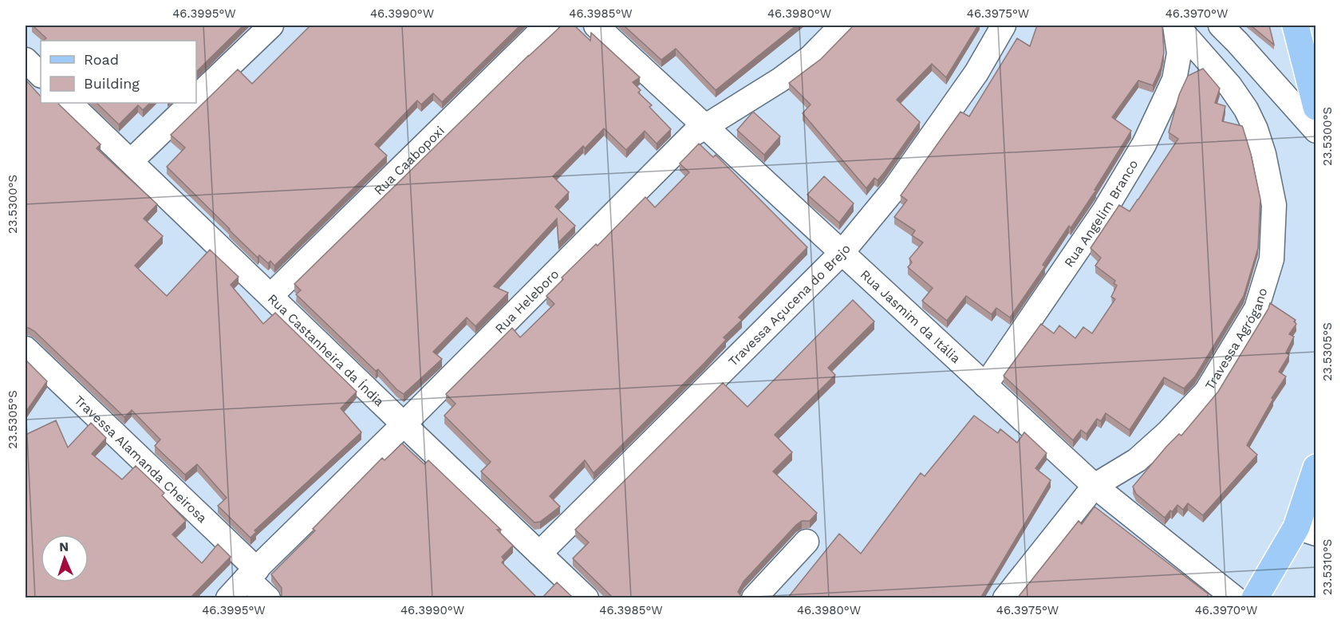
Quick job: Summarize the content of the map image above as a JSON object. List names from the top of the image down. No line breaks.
{"streets":{"street":["Rua Caabopoxi","Rua Angelim Branco","Rua Heleboro","Travessa Açucena do Brejo","Rua Jasmim da Itália","Travessa Agrógano","Rua Castanheira da Índia","Travessa Alamanda Cheirosa"]},"crossings":[["Rua Caabopoxi","Rua Castanheira da Índia"],["Rua Angelim Branco","Rua Jasmim da Itália"],["Rua Angelim Branco","Travessa Agrógano"],["Rua Heleboro","Rua Jasmim da Itália"],["Rua Heleboro","Rua Castanheira da Índia"],["Rua Heleboro","Travessa Alamanda Cheirosa"],["Travessa Açucena do Brejo","Rua Jasmim da Itália"],["Travessa Açucena do Brejo","Rua Castanheira da Índia"],["Rua Jasmim da Itália","Travessa Agrógano"]],"legend":["Road","Building"],"north":"top","coordinates":["46.3995°W","46.3990°W","46.3985°W","46.3980°W","46.3975°W","46.3970°W","23.5300°S","23.5305°S","23.5310°S"]}
